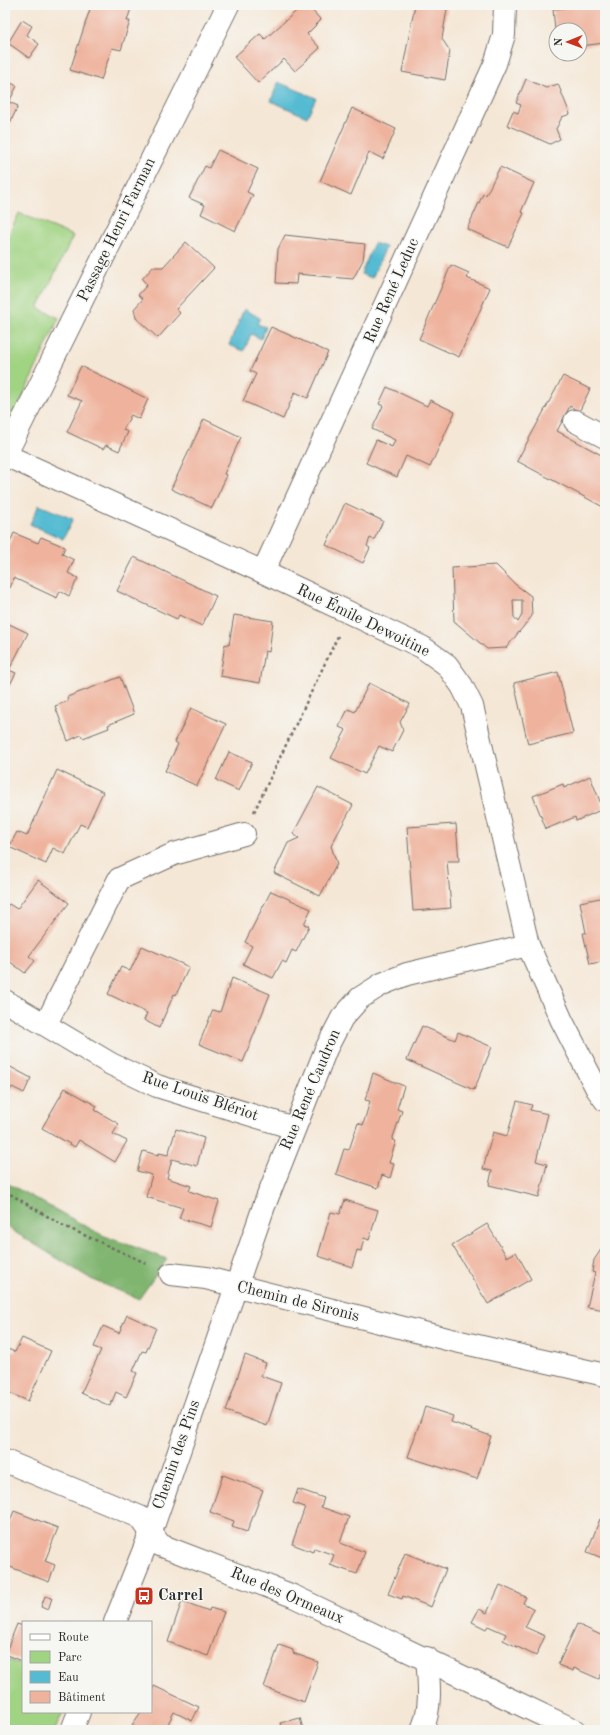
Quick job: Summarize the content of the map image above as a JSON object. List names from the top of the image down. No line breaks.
{"streets":{"street":["Passage Henri Farman","Rue René Leduc","Rue Émile Dewoitine","Rue René Caudron","Rue Louis Blériot","Chemin de Sironis","Chemin des Pins","Rue des Ormeaux"]},"crossings":[["Passage Henri Farman","Rue Émile Dewoitine"],["Rue René Leduc","Rue Émile Dewoitine"],["Rue Émile Dewoitine","Rue René Caudron"],["Rue René Caudron","Rue Louis Blériot"],["Rue René Caudron","Chemin de Sironis"],["Rue René Caudron","Chemin des Pins"],["Chemin de Sironis","Chemin des Pins"],["Chemin des Pins","Rue des Ormeaux"]],"places":{"bus stop":["Carrel"]},"legend":["Route","Parc","Eau","Bâtiment"],"north":"left"}
